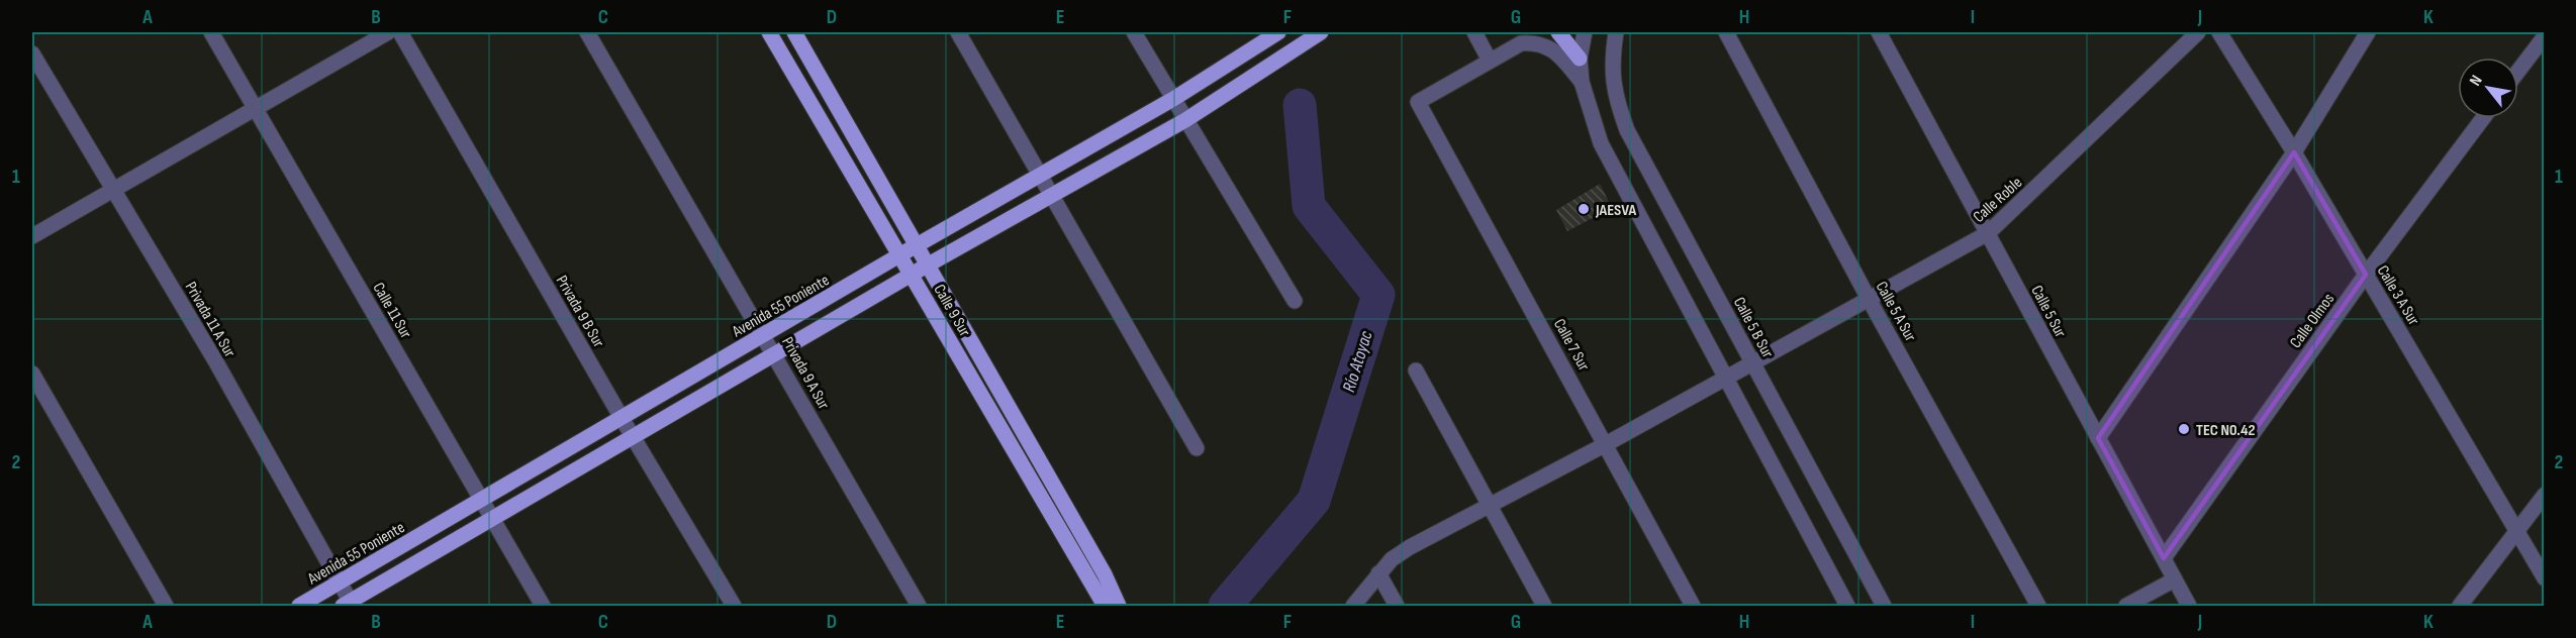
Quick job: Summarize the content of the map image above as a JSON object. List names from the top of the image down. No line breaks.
{"streets":{"main road":["Avenida 55 Poniente","Calle 9 Sur"],"street":["Calle Roble","Calle 3 A Sur","Calle 11 Sur","Privada 9 B Sur","Calle 5 A Sur","Calle 5 Sur","Privada 11 A Sur","Calle Olmos","Calle 5 B Sur","Calle 7 Sur","Privada 9 A Sur"]},"crossings":[["Calle Roble","Calle 5 A Sur"],["Calle Roble","Calle 5 Sur"],["Calle Roble","Calle 5 B Sur"],["Calle Roble","Calle 7 Sur"],["Calle 3 A Sur","Calle Olmos"],["Avenida 55 Poniente","Calle 11 Sur"],["Avenida 55 Poniente","Calle 9 Sur"],["Avenida 55 Poniente","Privada 9 B Sur"],["Avenida 55 Poniente","Privada 11 A Sur"],["Avenida 55 Poniente","Privada 9 A Sur"],["Calle 5 Sur","Calle Olmos"]],"water":["Río Atoyac"],"places":["JAESVA","TEC N0.42"],"north":"top left","grid":{"columns":["A","B","C","D","E","F","G","H","I","J","K"],"rows":["1","2"]}}
